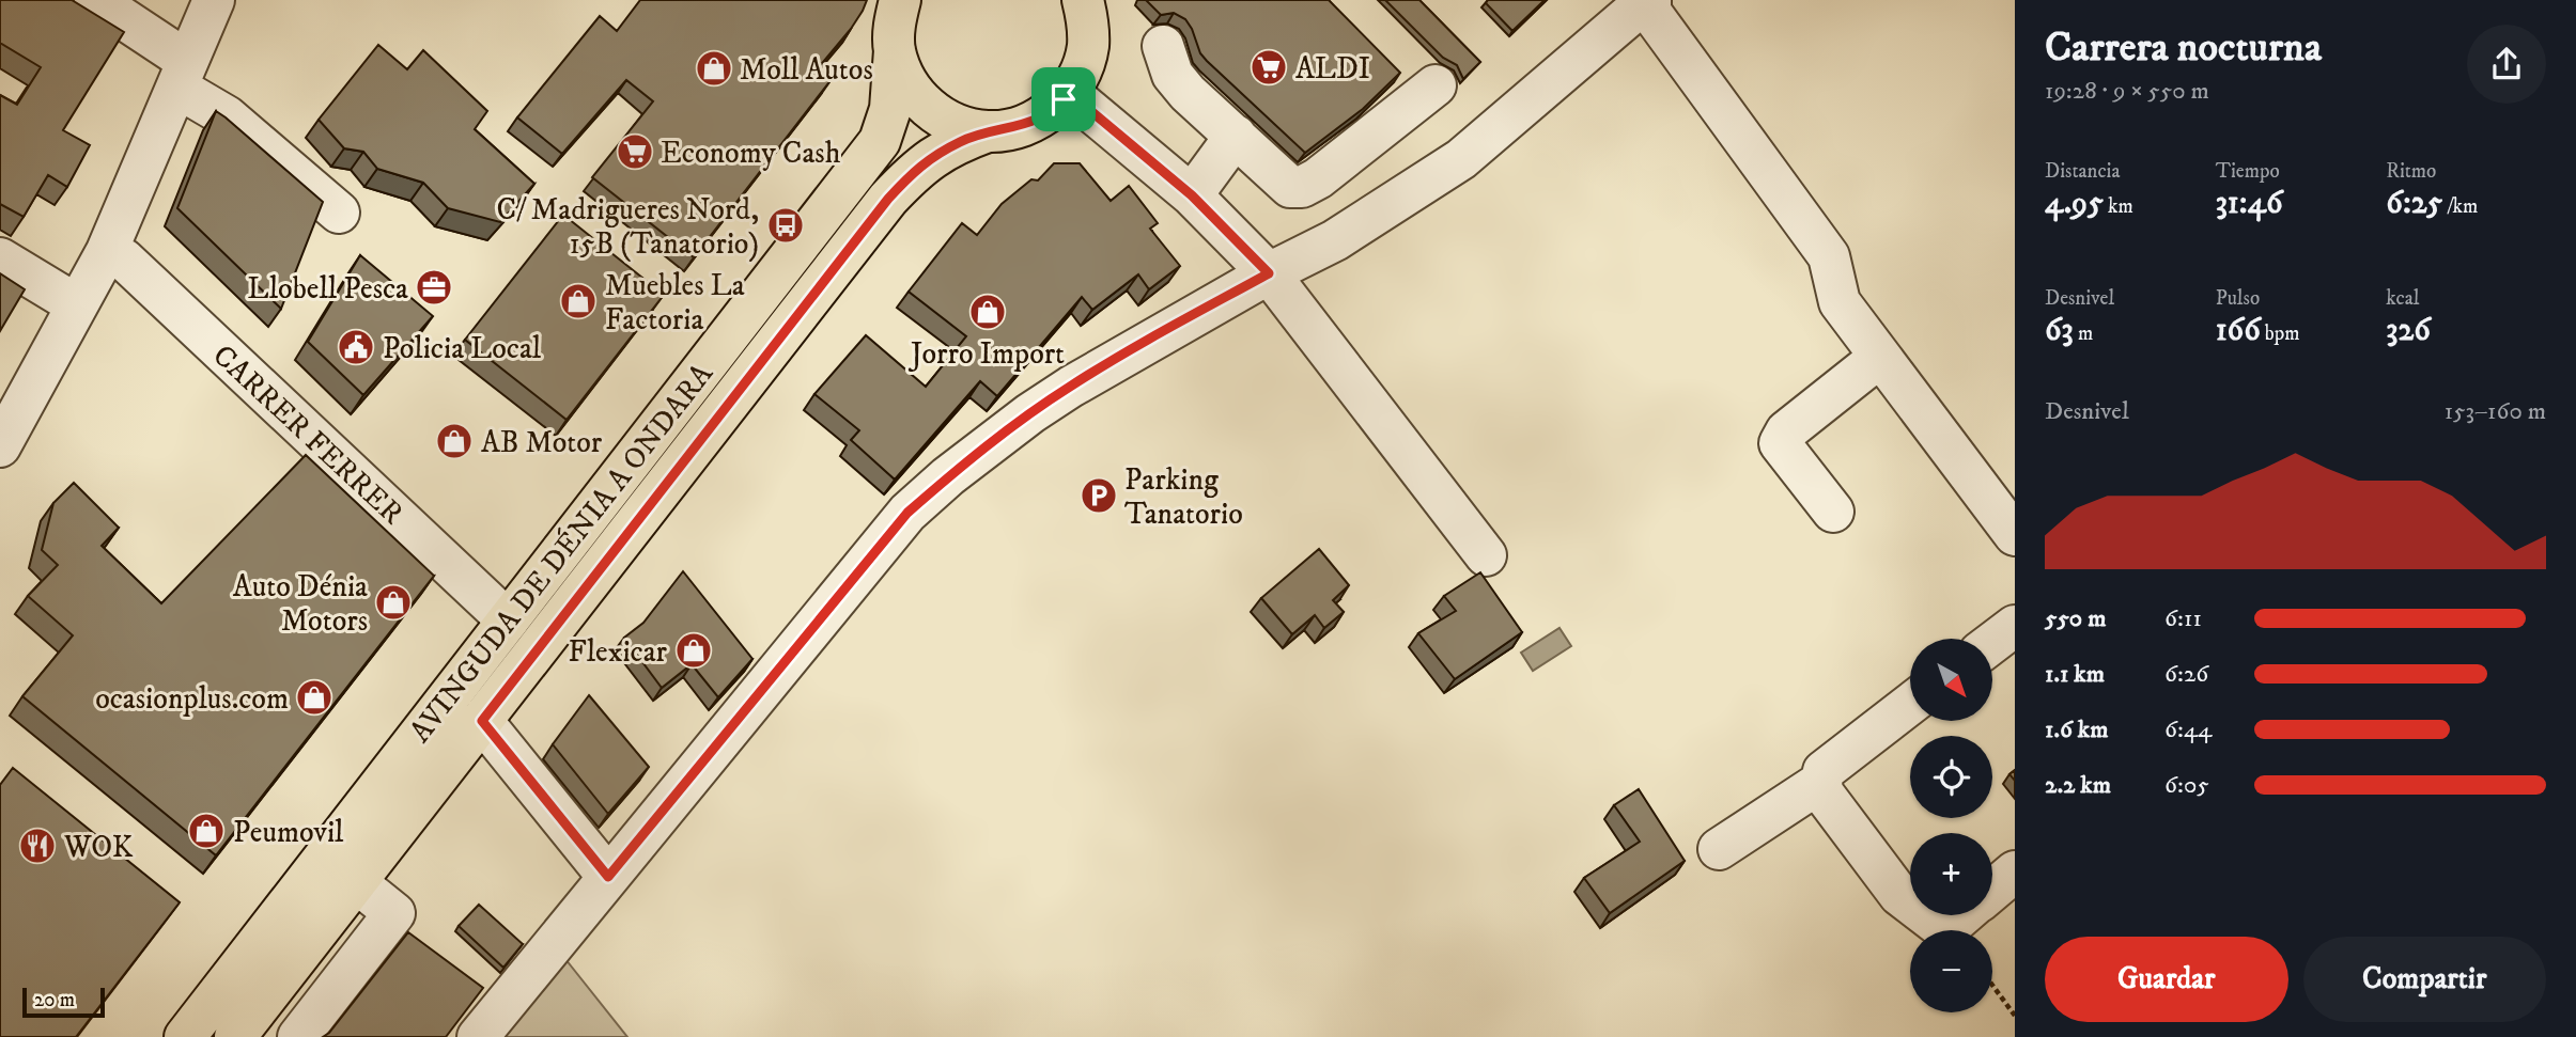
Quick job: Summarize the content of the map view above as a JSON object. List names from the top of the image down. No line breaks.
{"streets":{"main road":["AVINGUDA DE DÉNIA A ONDARA"],"street":["CARRER FERRER"]},"crossings":[["CARRER FERRER","AVINGUDA DE DÉNIA A ONDARA"]],"places":{"supermarket":["ALDI","Economy Cash"],"shop":["Moll Autos","Muebles La Factoria","Jorro Import","AB Motor","Auto Dénia Motors","Flexicar","ocasionplus.com","Peumovil"],"bus stop":["C/ Madrigueres Nord, 15B (Tanatorio)"],"office":["Llobell Pesca"],"public building":["Policia Local"],"parking":["Parking Tanatorio"],"restaurant":["WOK"]},"scale_bar":"20 m","north":"bottom right","page":{"heading":["Carrera nocturna","19:28 · 9 × 550 m"],"stats":[["Distancia","4.95 km"],["Tiempo","31:46"],["Ritmo","6:25 /km"],["Desnivel","63 m"],["Pulso","166 bpm"],["kcal","326"]],"chart":["Desnivel","153–160 m"],"list":[{"name":"550 m","note":"6:11"},{"name":"1.1 km","note":"6:26"},{"name":"1.6 km","note":"6:44"},{"name":"2.2 km","note":"6:05"}],"map_buttons":["+","−"],"buttons":["Guardar","Compartir"],"scale":"20 m"}}
